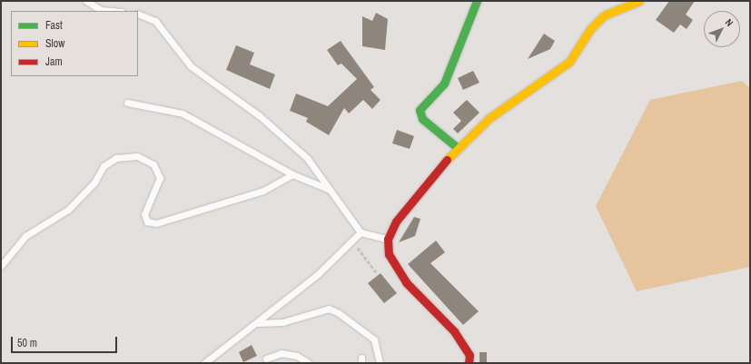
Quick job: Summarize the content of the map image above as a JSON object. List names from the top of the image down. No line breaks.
{"legend":["Fast","Slow","Jam"],"scale_bar":"50 m","north":"top right"}
